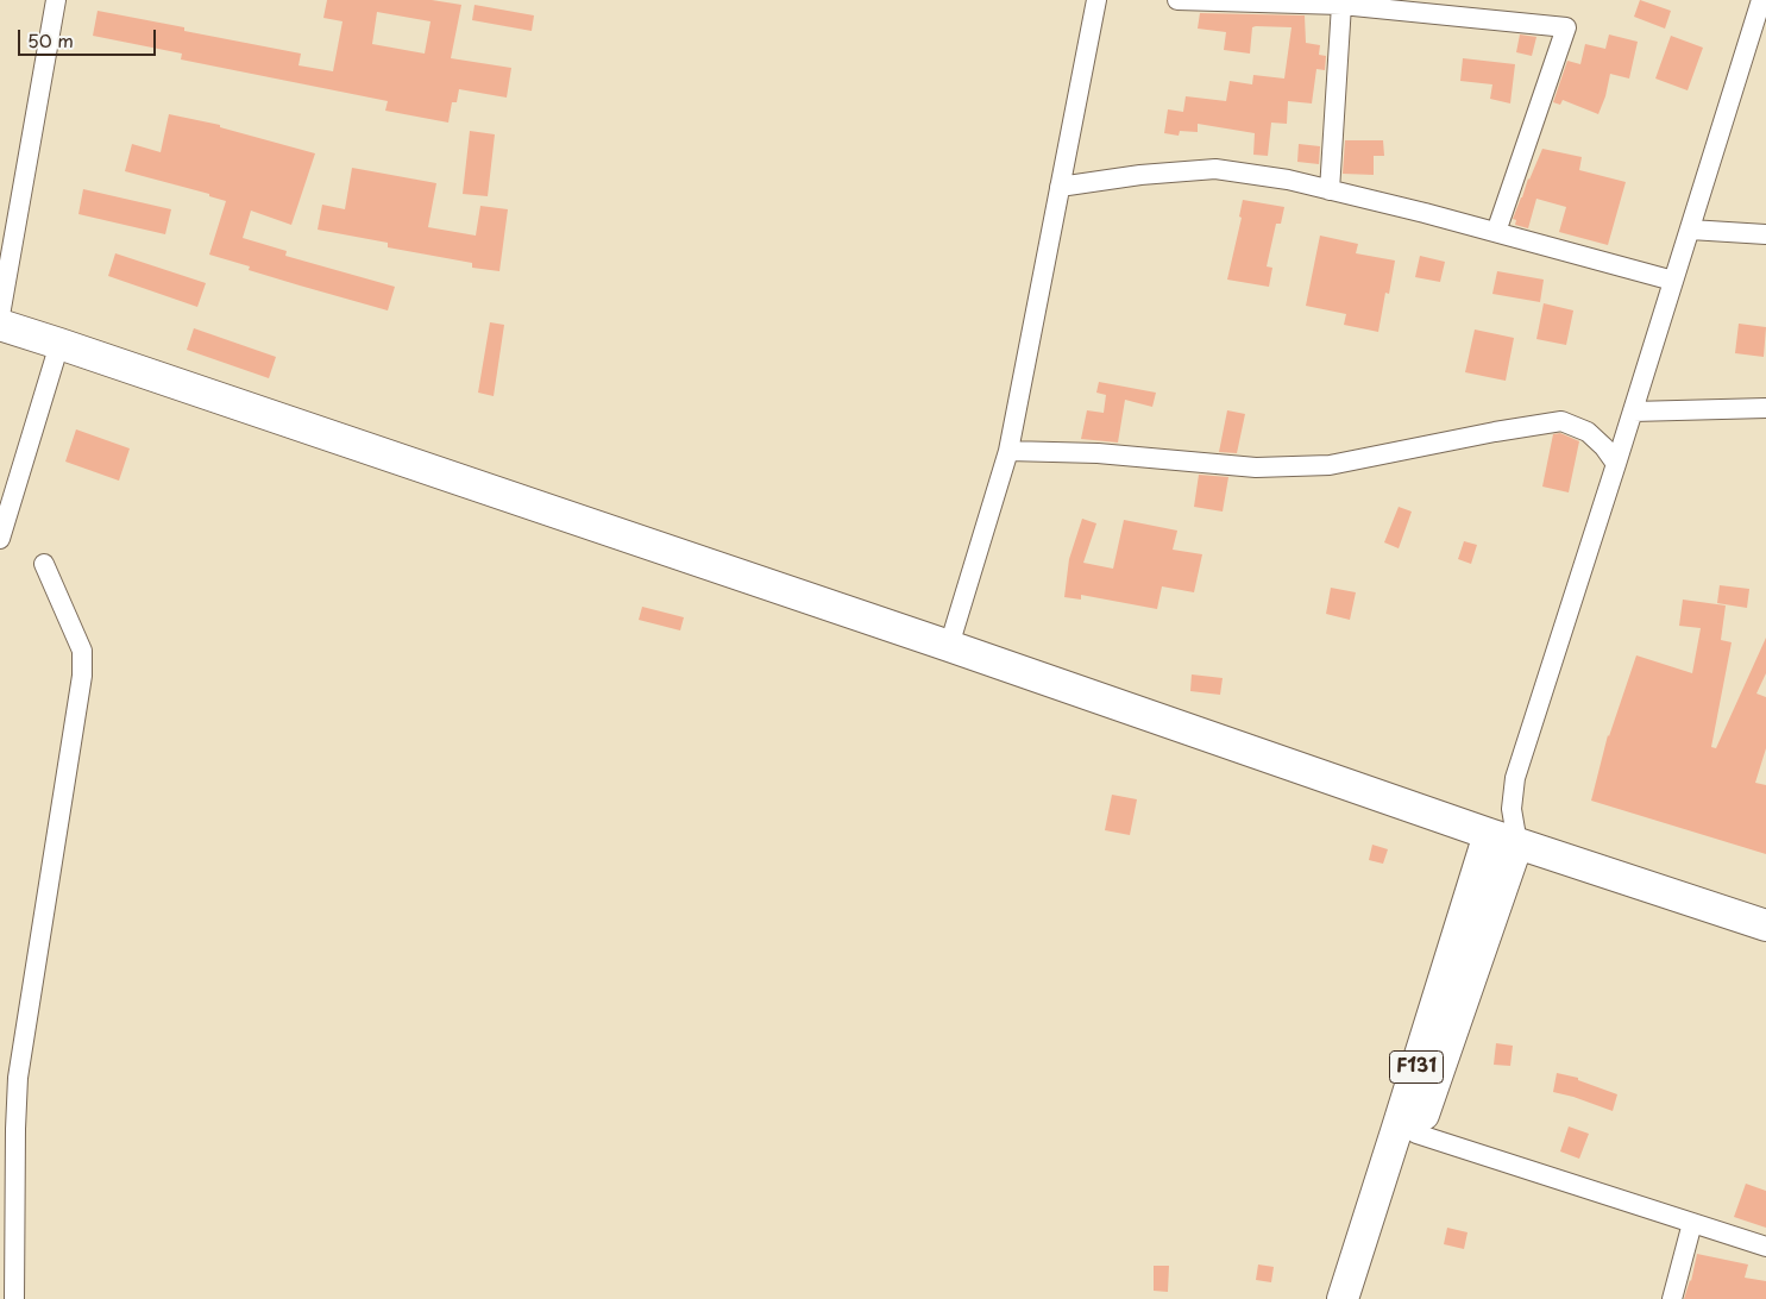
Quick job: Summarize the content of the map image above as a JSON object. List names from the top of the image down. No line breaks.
{"streets":{"main road":["F131"]},"scale_bar":"50 m"}
